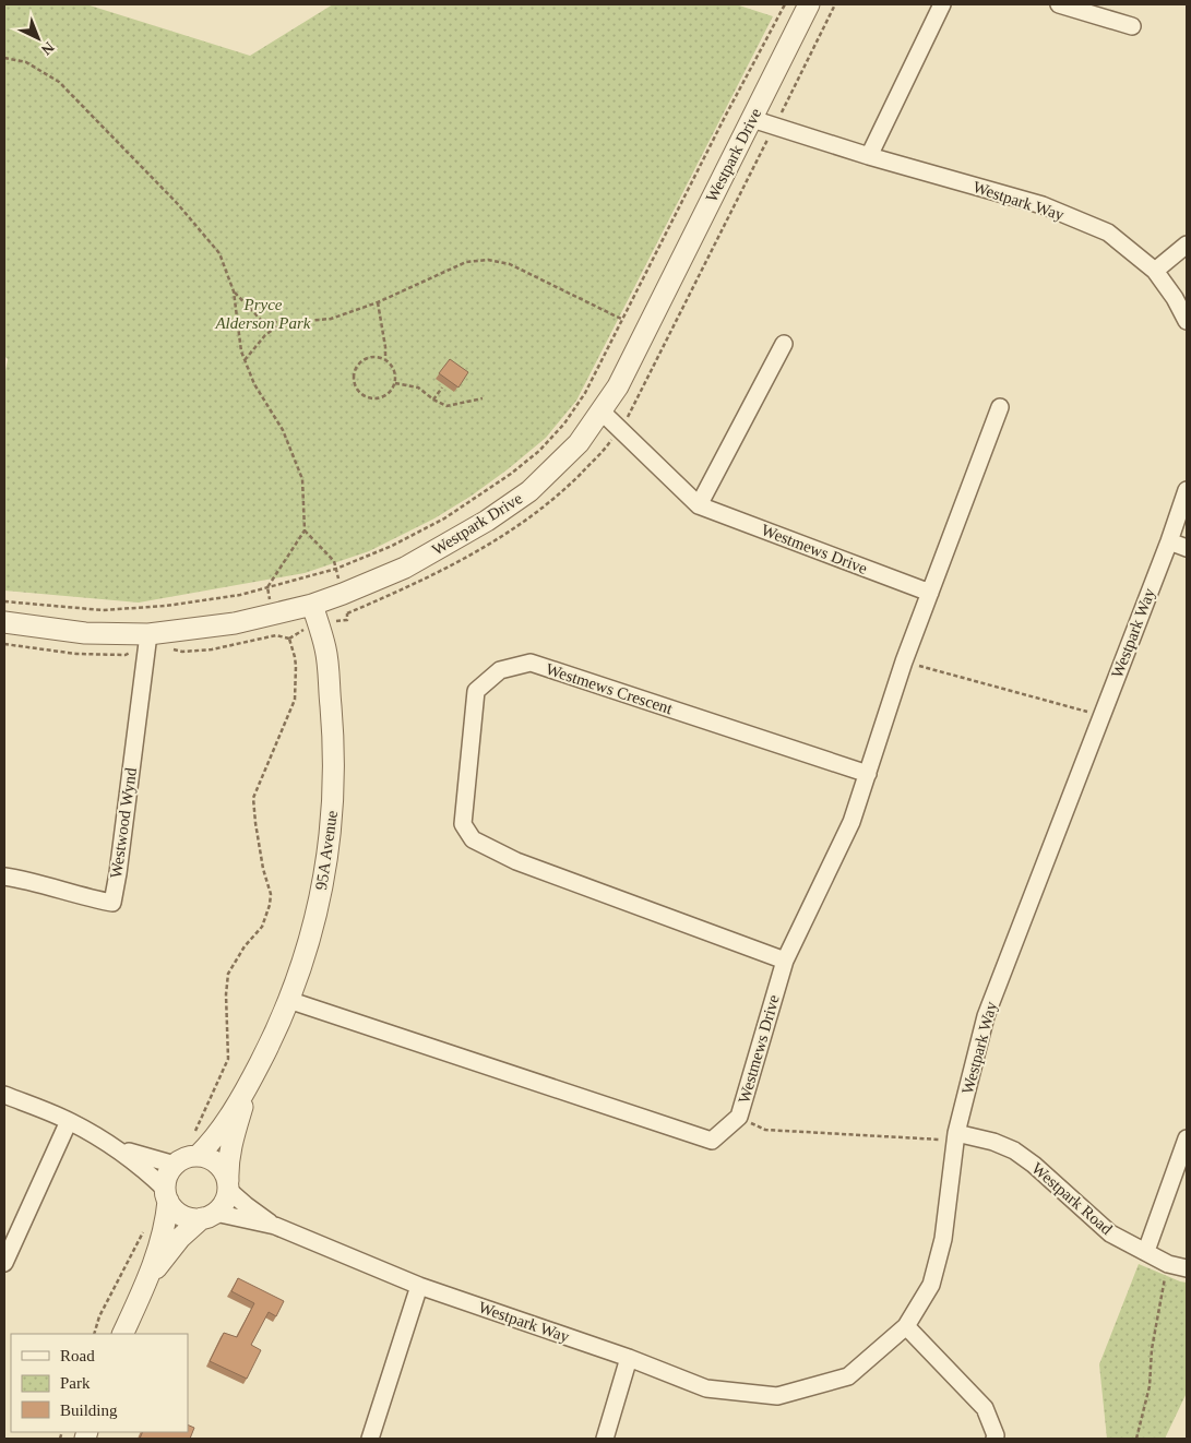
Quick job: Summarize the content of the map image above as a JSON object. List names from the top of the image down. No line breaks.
{"streets":{"street":["Westpark Drive","Westpark Way","Westmews Drive","Westmews Crescent","Westwood Wynd","95A Avenue","Westpark Road"]},"crossings":[["Westpark Drive","Westpark Way"],["Westpark Drive","Westmews Drive"],["Westpark Drive","Westwood Wynd"],["Westpark Drive","95A Avenue"],["Westpark Way","95A Avenue"],["Westpark Way","Westpark Road"],["Westmews Drive","Westmews Crescent"],["Westmews Drive","95A Avenue"]],"parks":["Pryce Alderson Park"],"legend":["Road","Park","Building"],"north":"bottom right"}
